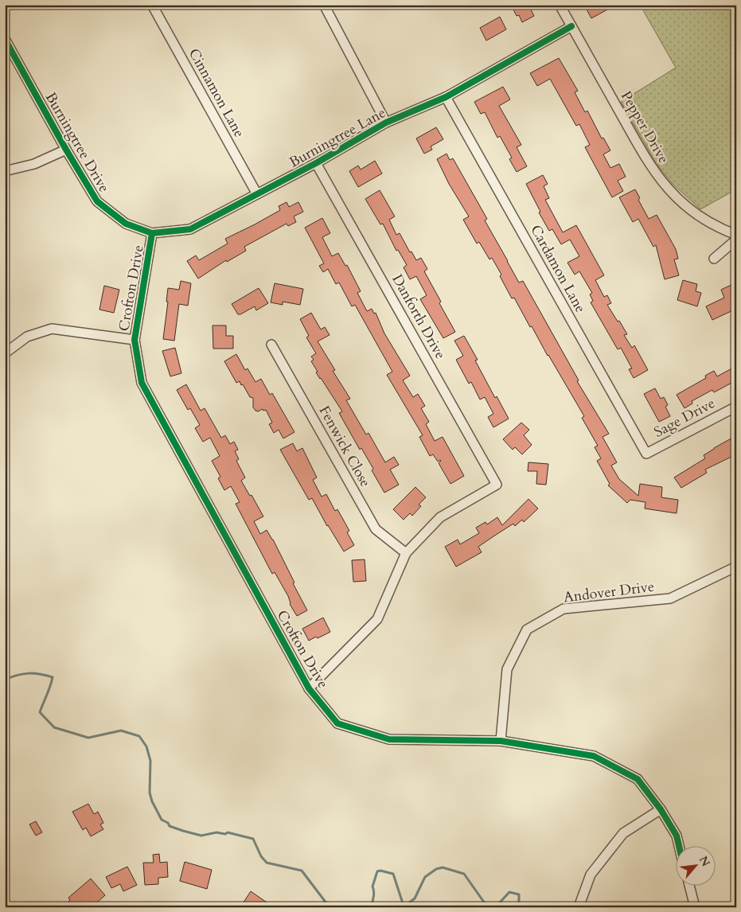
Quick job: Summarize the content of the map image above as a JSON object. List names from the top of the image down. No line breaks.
{"streets":{"street":["Cinnamon Lane","Pepper Drive","Burningtree Lane","Burningtree Drive","Cardamon Lane","Crofton Drive","Danforth Drive","Sage Drive","Fenwick Close","Andover Drive"]},"crossings":[["Cinnamon Lane","Burningtree Lane"],["Pepper Drive","Burningtree Lane"],["Burningtree Lane","Burningtree Drive"],["Burningtree Lane","Cardamon Lane"],["Burningtree Lane","Crofton Drive"],["Burningtree Lane","Danforth Drive"],["Burningtree Drive","Crofton Drive"],["Cardamon Lane","Sage Drive"],["Crofton Drive","Andover Drive"],["Danforth Drive","Fenwick Close"]],"north":"top right"}
